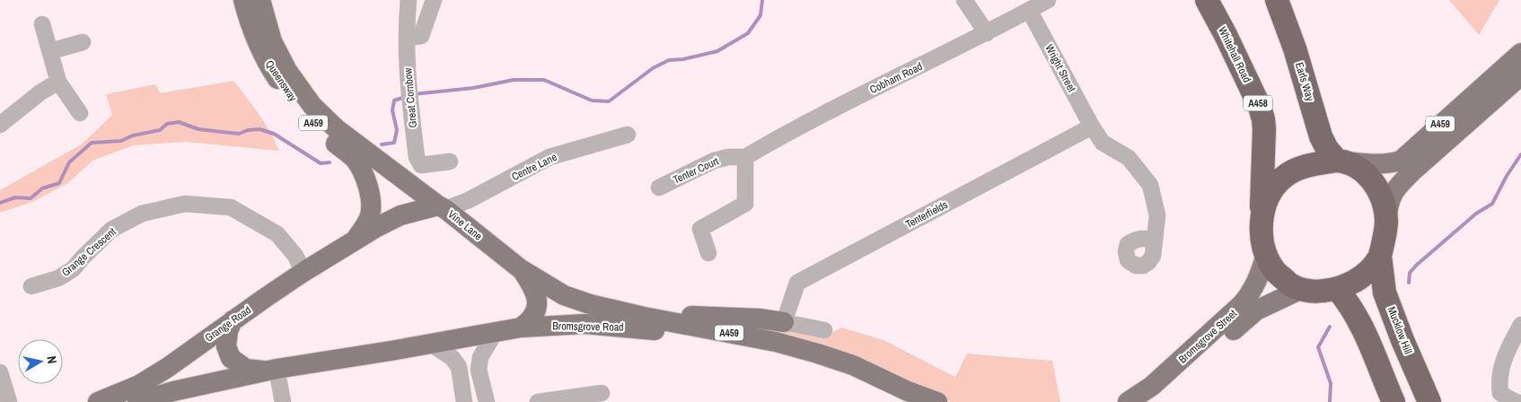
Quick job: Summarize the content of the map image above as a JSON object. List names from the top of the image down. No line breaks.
{"streets":{"highway":["Whitehall Road","Earls Way","A458","Mucklow Hill"],"main road":["Queensway","A459","Vine Lane","Grange Road","Bromsgrove Road","Bromsgrove Street"],"street":["Wright Street","Cobham Road","Great Cornbow","Centre Lane","Tenter Court","Tenterfields","Grange Crescent"]},"crossings":[["Whitehall Road","Earls Way"],["Whitehall Road","A458"],["Whitehall Road","A459"],["Whitehall Road","Mucklow Hill"],["Whitehall Road","Bromsgrove Street"],["Wright Street","Cobham Road"],["Wright Street","Tenterfields"],["Cobham Road","Tenter Court"],["Queensway","Centre Lane"],["Queensway","Vine Lane"],["Queensway","Grange Road"],["Earls Way","A458"],["Earls Way","A459"],["Earls Way","Mucklow Hill"],["Earls Way","Bromsgrove Street"],["A458","A459"],["A458","Mucklow Hill"],["A458","Bromsgrove Street"],["A459","Bromsgrove Road"],["A459","Mucklow Hill"],["A459","Bromsgrove Street"],["Centre Lane","Vine Lane"],["Vine Lane","Grange Road"],["Vine Lane","Bromsgrove Road"],["Grange Crescent","Grange Road"],["Mucklow Hill","Bromsgrove Street"]],"north":"right"}
